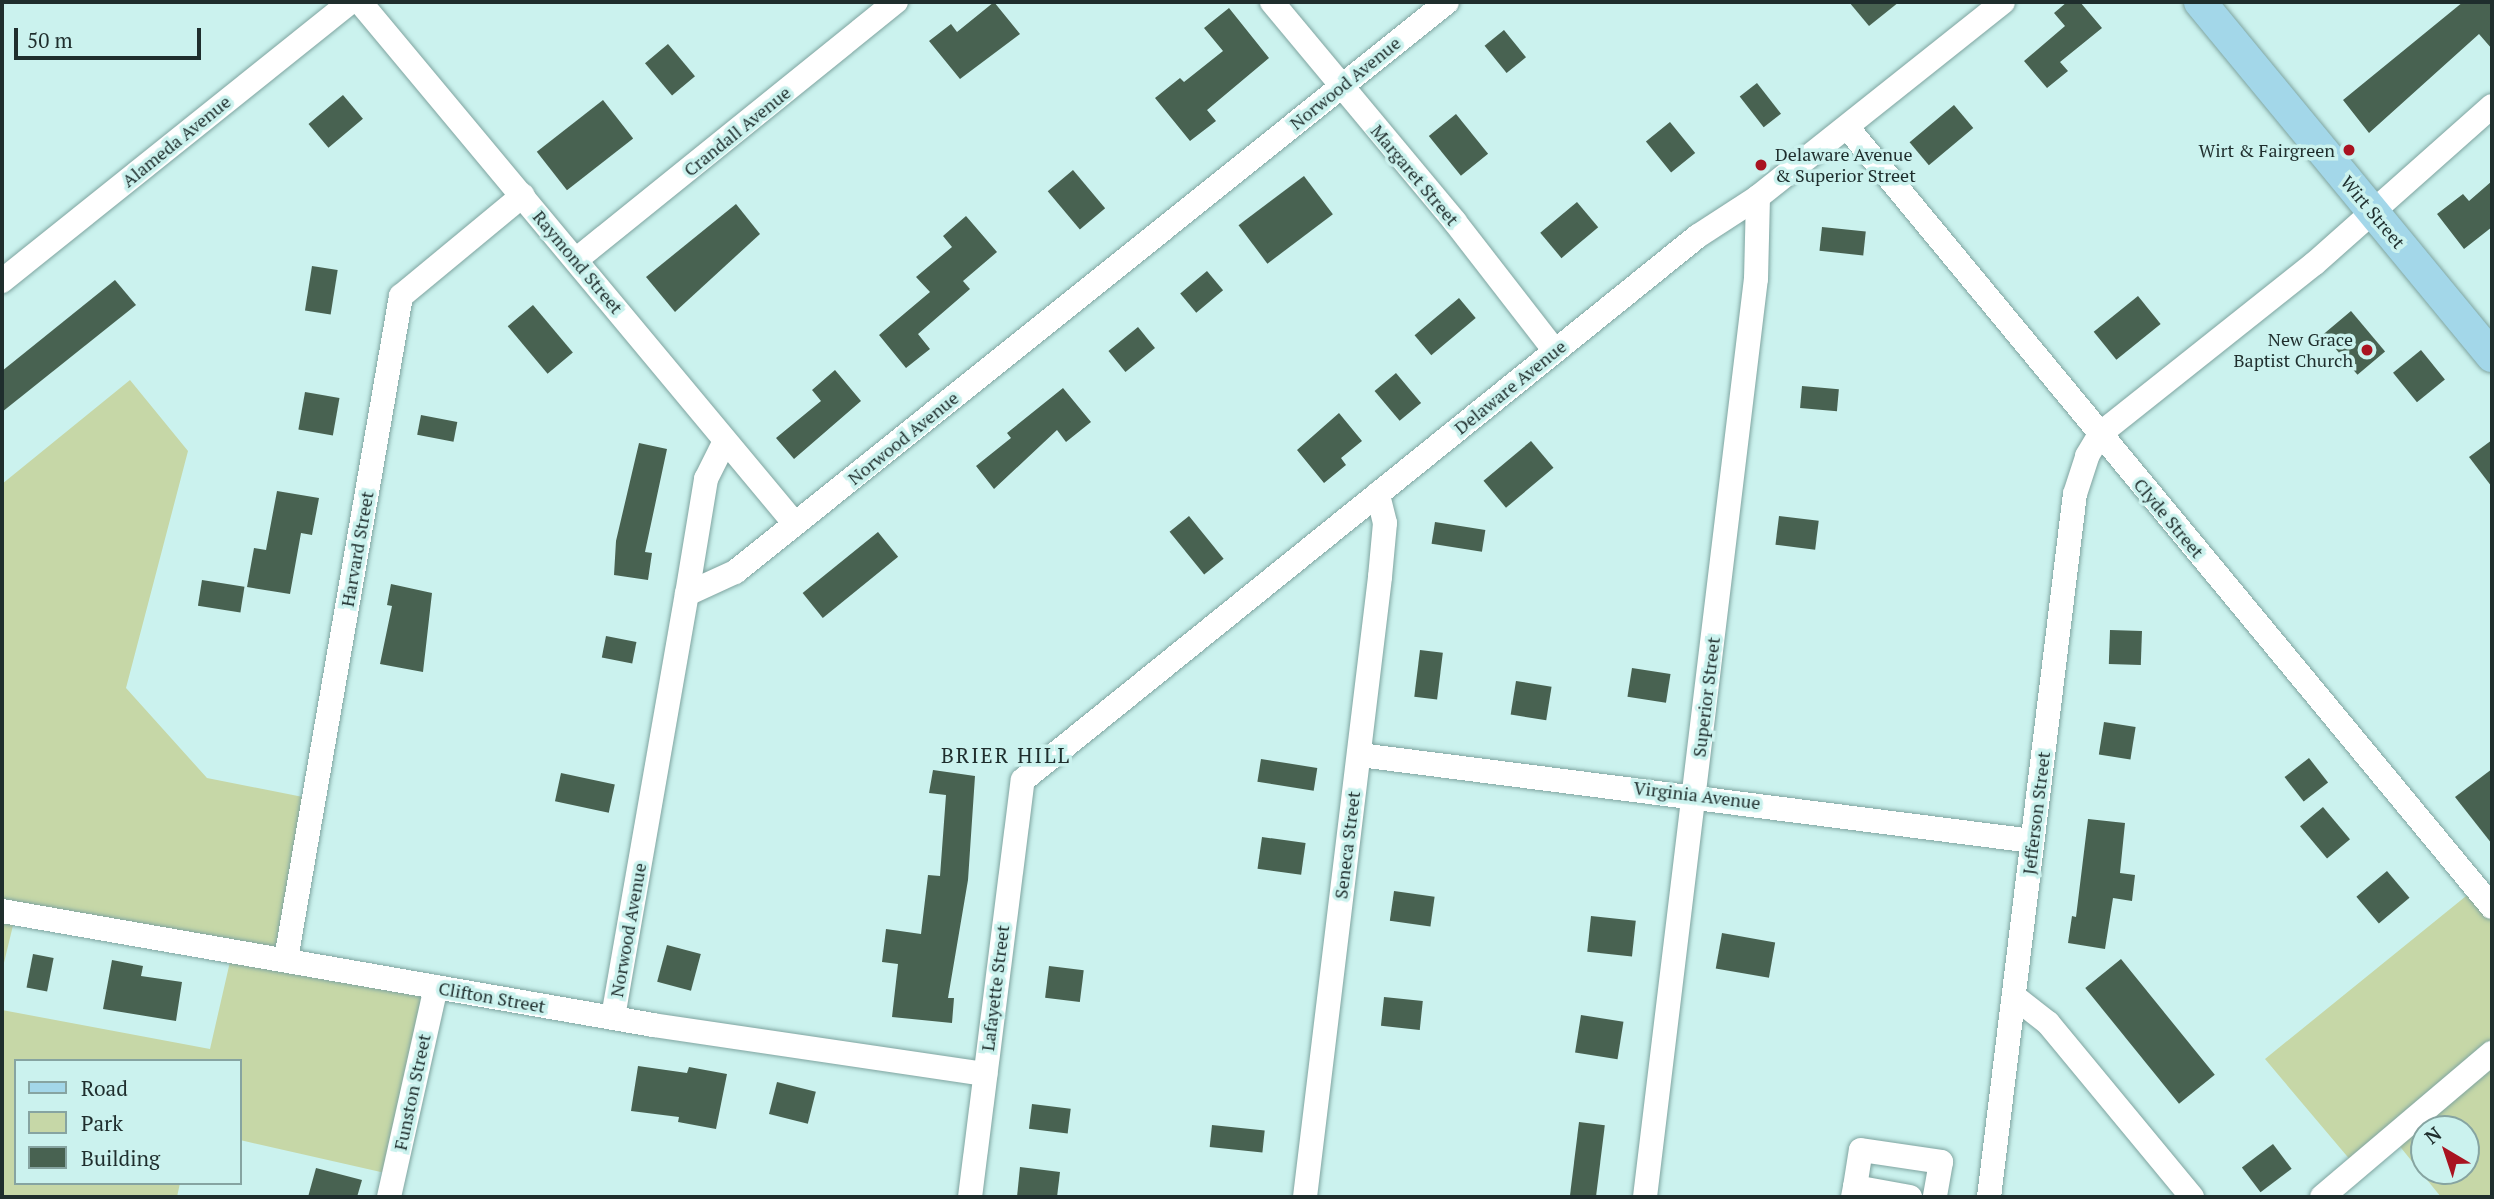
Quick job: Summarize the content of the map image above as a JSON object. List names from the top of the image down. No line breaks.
{"streets":{"main road":["Wirt Street"],"street":["Norwood Avenue","Crandall Avenue","Alameda Avenue","Margaret Street","Raymond Street","Delaware Avenue","Clyde Street","Harvard Street","Superior Street","Virginia Avenue","Jefferson Street","Seneca Street","Lafayette Street","Clifton Street","Funston Street"]},"crossings":[["Norwood Avenue","Margaret Street"],["Norwood Avenue","Raymond Street"],["Norwood Avenue","Clifton Street"],["Crandall Avenue","Raymond Street"],["Margaret Street","Delaware Avenue"],["Raymond Street","Harvard Street"],["Delaware Avenue","Clyde Street"],["Delaware Avenue","Superior Street"],["Delaware Avenue","Seneca Street"],["Delaware Avenue","Lafayette Street"],["Clyde Street","Jefferson Street"],["Harvard Street","Clifton Street"],["Superior Street","Virginia Avenue"],["Virginia Avenue","Jefferson Street"],["Virginia Avenue","Seneca Street"],["Lafayette Street","Clifton Street"],["Clifton Street","Funston Street"]],"districts":["BRIER HILL"],"places":["Wirt & Fairgreen","Delaware Avenue & Superior Street","New Grace Baptist Church"],"legend":["Road","Park","Building"],"scale_bar":"50 m","north":"top left"}
